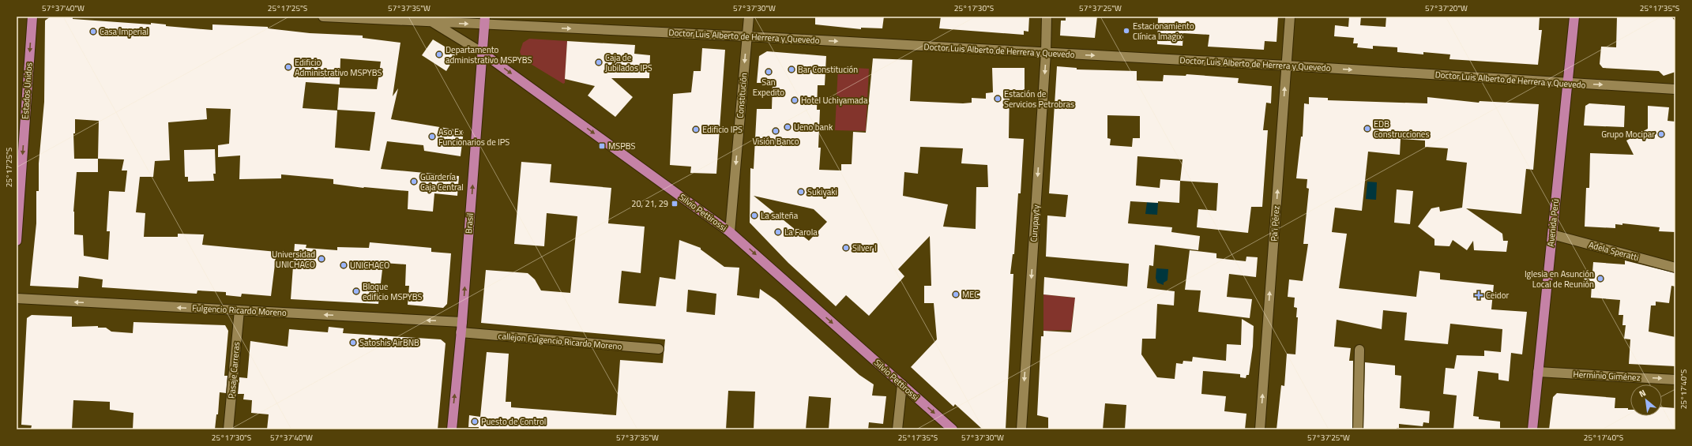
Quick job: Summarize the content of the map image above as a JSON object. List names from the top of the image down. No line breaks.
{"streets":{"main road":["Estados Unidos","Silvio Pettirossi","Avenida Perú","Brasil"],"street":["Doctor Luis Alberto de Herrera y Quevedo","Constitución","Curupayty","Pa'i Pérez","Adela Speratti","Fulgencio Ricardo Moreno","callejon Fulgencio Ricardo Moreno","Pasaje Carreras","Herminio Giménez"]},"crossings":[["Doctor Luis Alberto de Herrera y Quevedo","Constitución"],["Doctor Luis Alberto de Herrera y Quevedo","Silvio Pettirossi"],["Doctor Luis Alberto de Herrera y Quevedo","Avenida Perú"],["Doctor Luis Alberto de Herrera y Quevedo","Brasil"],["Doctor Luis Alberto de Herrera y Quevedo","Curupayty"],["Doctor Luis Alberto de Herrera y Quevedo","Pa'i Pérez"],["Constitución","Silvio Pettirossi"],["Silvio Pettirossi","Brasil"],["Avenida Perú","Adela Speratti"],["Avenida Perú","Herminio Giménez"],["Brasil","Fulgencio Ricardo Moreno"],["Brasil","callejon Fulgencio Ricardo Moreno"],["Fulgencio Ricardo Moreno","Pasaje Carreras"]],"one_way":["Doctor Luis Alberto de Herrera y Quevedo","Estados Unidos","Constitución","Silvio Pettirossi","Brasil","Curupayty","Pa'i Pérez","Fulgencio Ricardo Moreno","Herminio Giménez"],"places":{"other":["Estacionamiento Clínica Imagix","Casa Imperial","Departamento administrativo MSPYBS","Caja de Jubilados IPS","Edificio Administrativo MSPYBS","Bar Constitución","San Expedito","Estación de Servicios Petrobras","Hotel Uchiyamada","Ueno bank","EDB Construcciones","Edificio IPS","Visión Banco","Grupo Mocipar","Aso Ex Funcionarios de IPS","Guardería Caja Central","Sukiyaki","La salteña","La Farola","Silver I","Universidad UNICHACO","UNICHACO","Iglesia en Asunción Local de Reunión","Bloque edificio MSPYBS","MEC","Satoshis AirBNB","Puesto de Control"],"transit":["MSPBS","20, 21, 29"],"health":["Ceidor"]},"north":"top left","coordinates":["57°37'40\"W","25°17'25\"S","57°37'35\"W","57°37'30\"W","25°17'30\"S","57°37'25\"W","57°37'20\"W","25°17'35\"S","25°17'40\"S"]}
